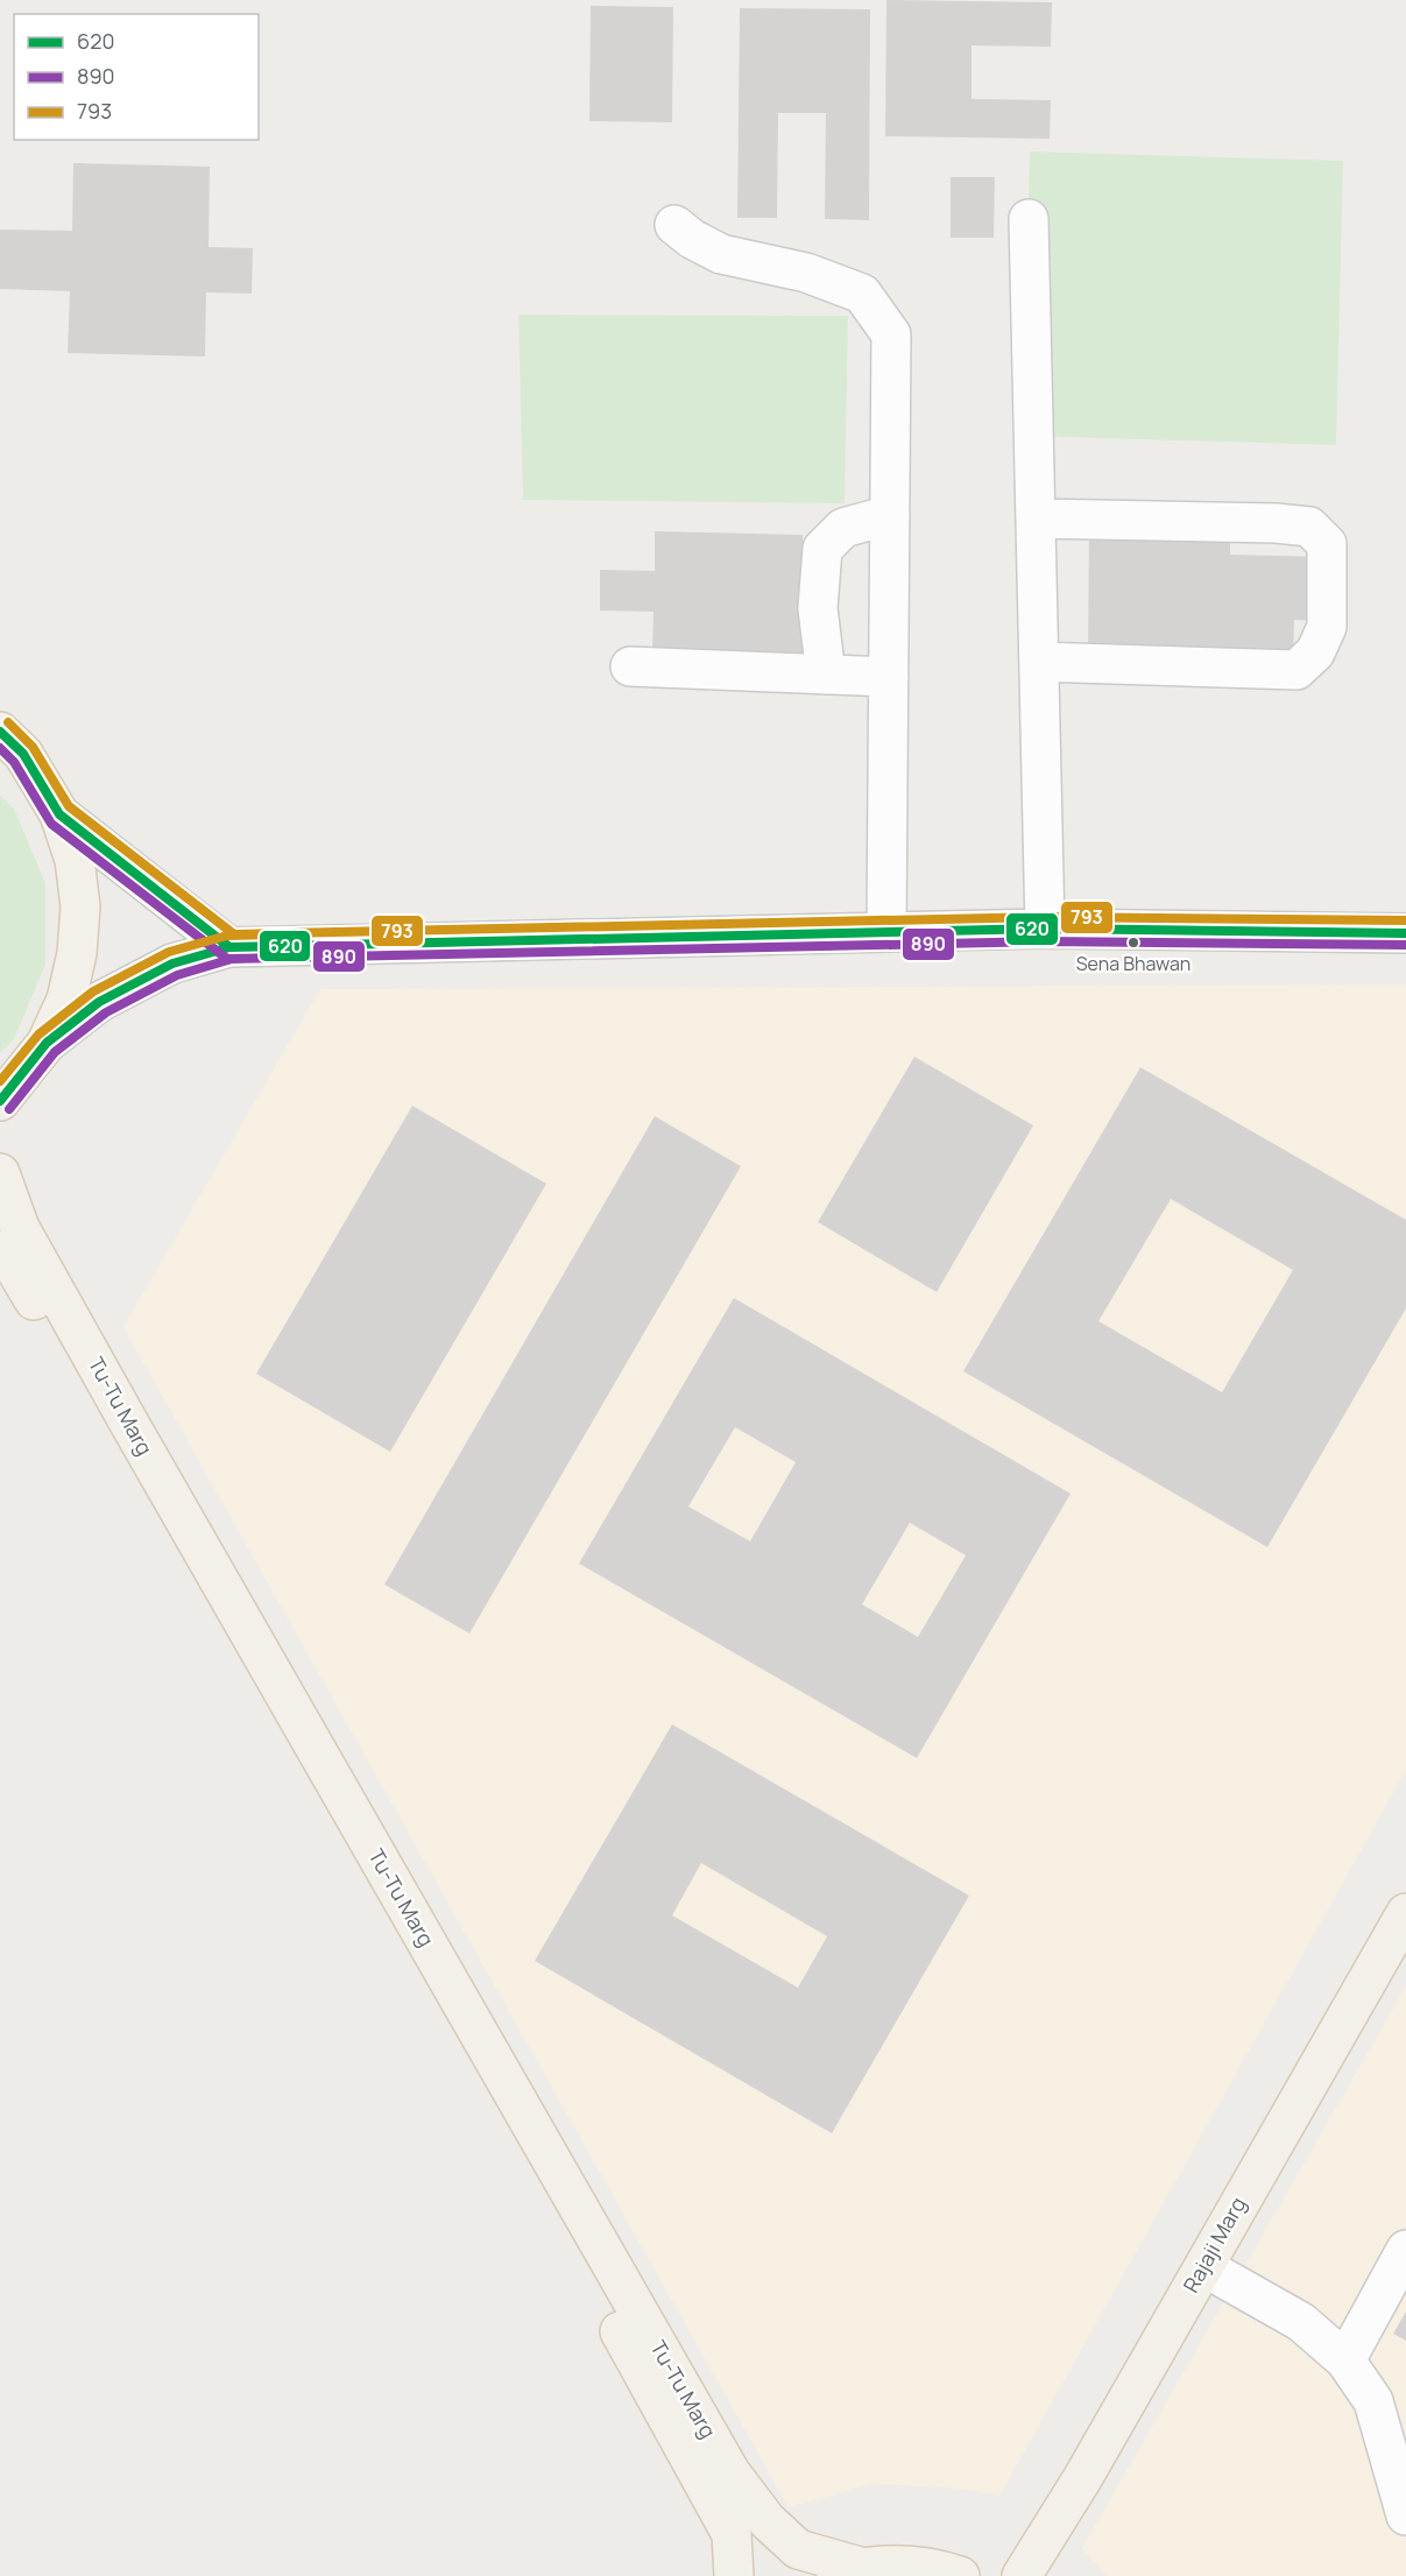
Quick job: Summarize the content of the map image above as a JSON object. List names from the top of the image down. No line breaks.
{"streets":{"main road":["Tu-Tu Marg","Rajaji Marg"]},"places":["Sena Bhawan"],"lines":["transit line 793","transit line 620","transit line 890"],"legend":["620","890","793"]}
